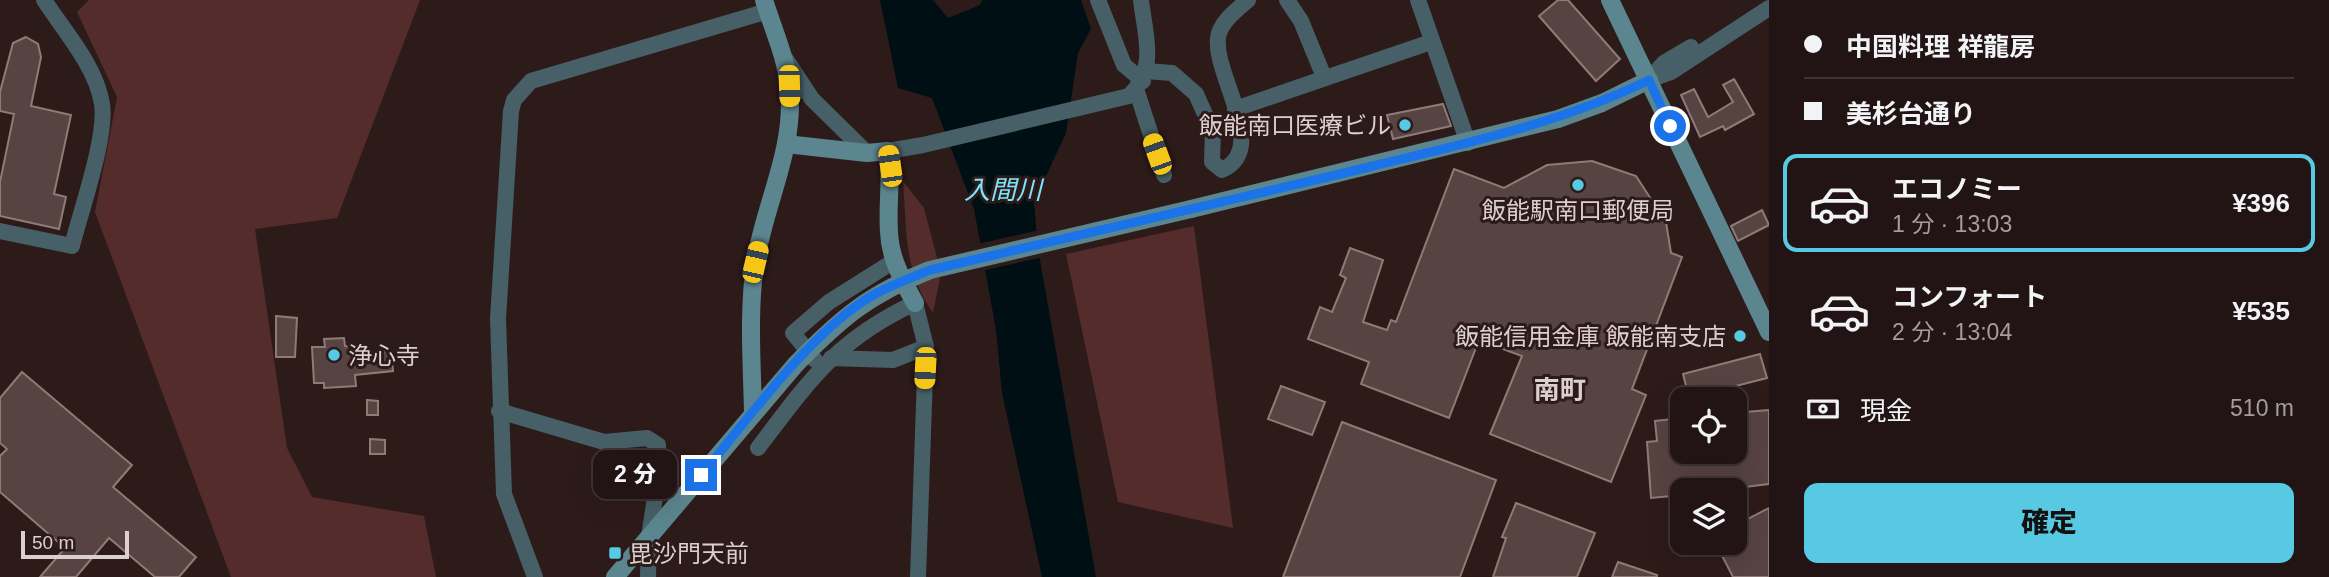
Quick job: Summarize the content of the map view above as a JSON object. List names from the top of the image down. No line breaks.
{"districts":["南町"],"water":["入間川"],"places":{"other":["飯能南口医療ビル","飯能駅南口郵便局","飯能信用金庫 飯能南支店","浄心寺"],"transit":["毘沙門天前"]},"scale_bar":"50 m","page":{"banner":["中国料理 祥龍房","美杉台通り"],"list":[{"name":"エコノミー","note":"1 分 · 13:03","value":"¥396"},{"name":"コンフォート","note":"2 分 · 13:04","value":"¥535"}],"pay":["現金","510 m"],"bubble":"2 分","buttons":"確定","scale":"50 m"}}
